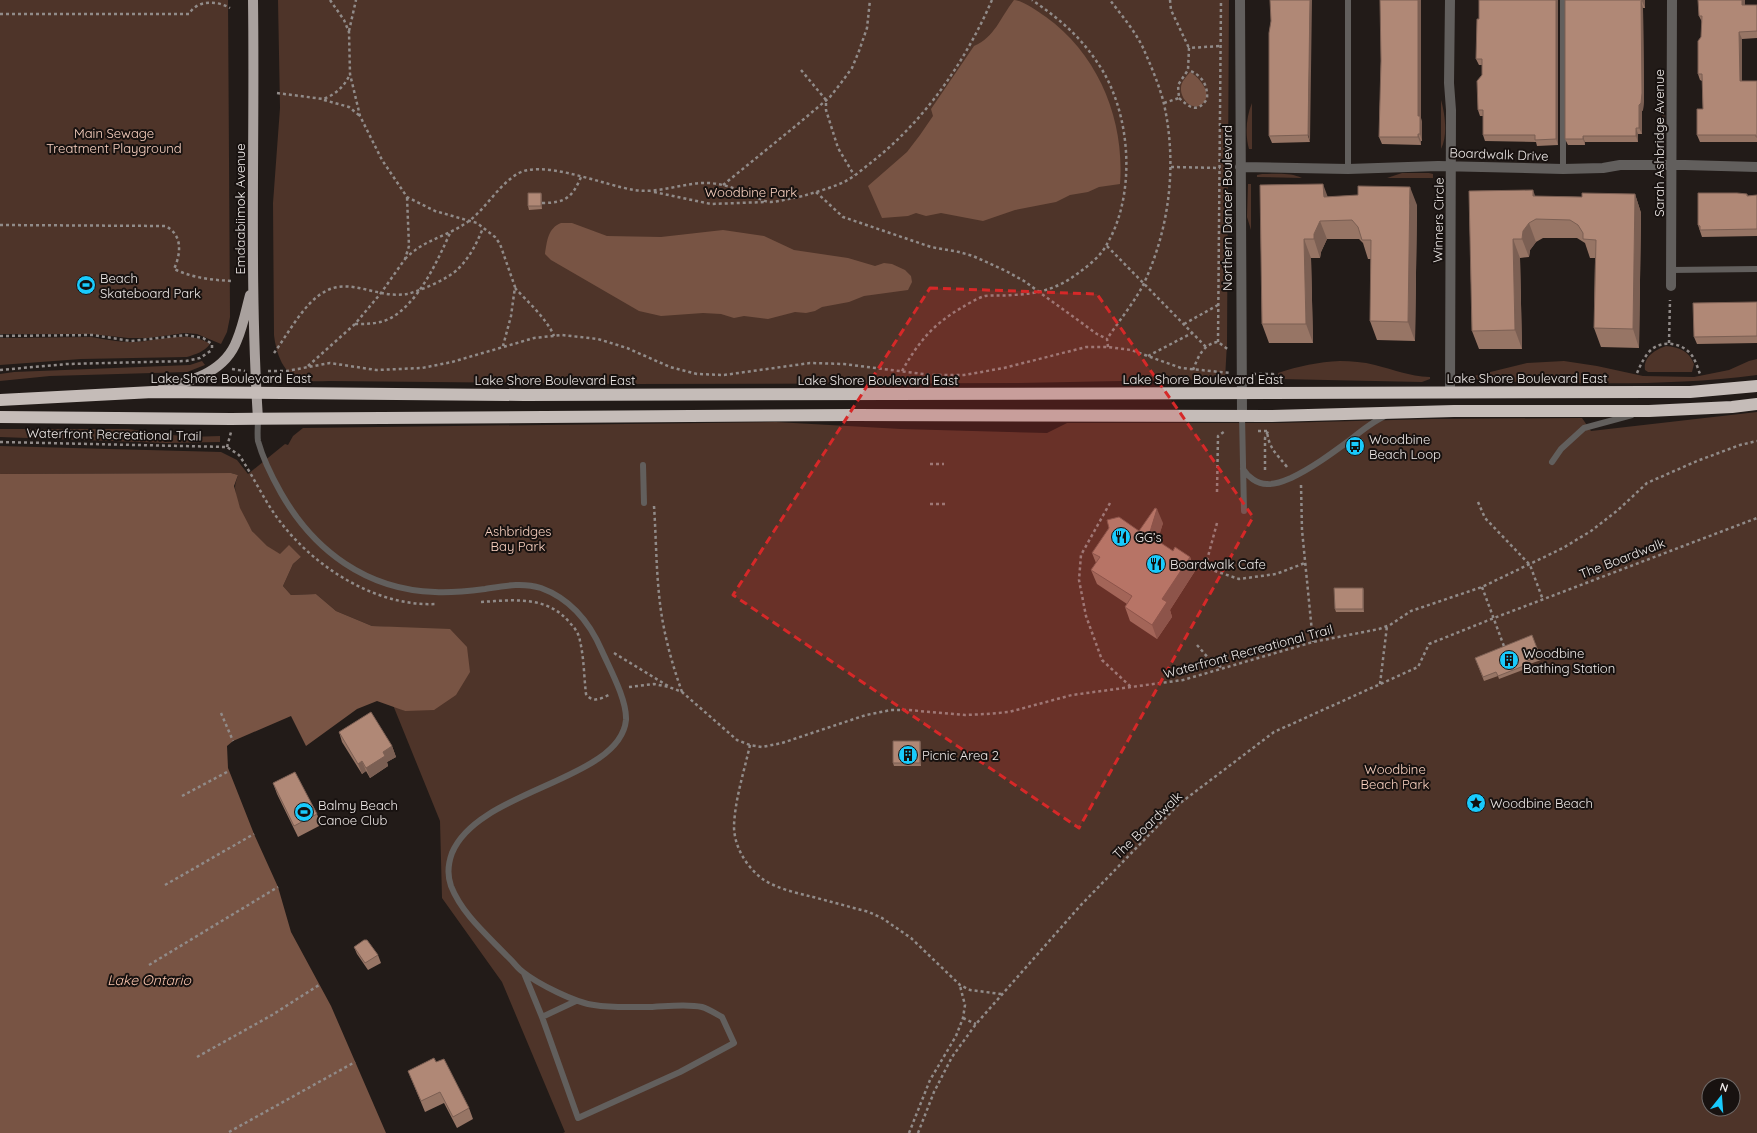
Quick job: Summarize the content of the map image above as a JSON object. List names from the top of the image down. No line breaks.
{"streets":{"highway":["Lake Shore Boulevard East"],"main road":["Emdaabiimok Avenue"],"street":["Sarah Ashbridge Avenue","Boardwalk Drive","Northern Dancer Boulevard","Winners Circle"],"path":["Waterfront Recreational Trail","The Boardwalk"]},"crossings":[["Sarah Ashbridge Avenue","Boardwalk Drive"],["Boardwalk Drive","Northern Dancer Boulevard"],["Boardwalk Drive","Winners Circle"],["Northern Dancer Boulevard","Lake Shore Boulevard East"],["Emdaabiimok Avenue","Lake Shore Boulevard East"],["Winners Circle","Lake Shore Boulevard East"]],"water":["Lake Ontario"],"parks":["Main Sewage Treatment Playground","Woodbine Park","Ashbridges Bay Park","Woodbine Beach Park"],"places":{"sports":["Beach Skateboard Park","Balmy Beach Canoe Club"],"bus stop":["Woodbine Beach Loop"],"restaurant":["GG’s","Boardwalk Cafe"],"building":["Woodbine Bathing Station","Picnic Area 2"],"place":["Woodbine Beach"]},"north":"top"}
